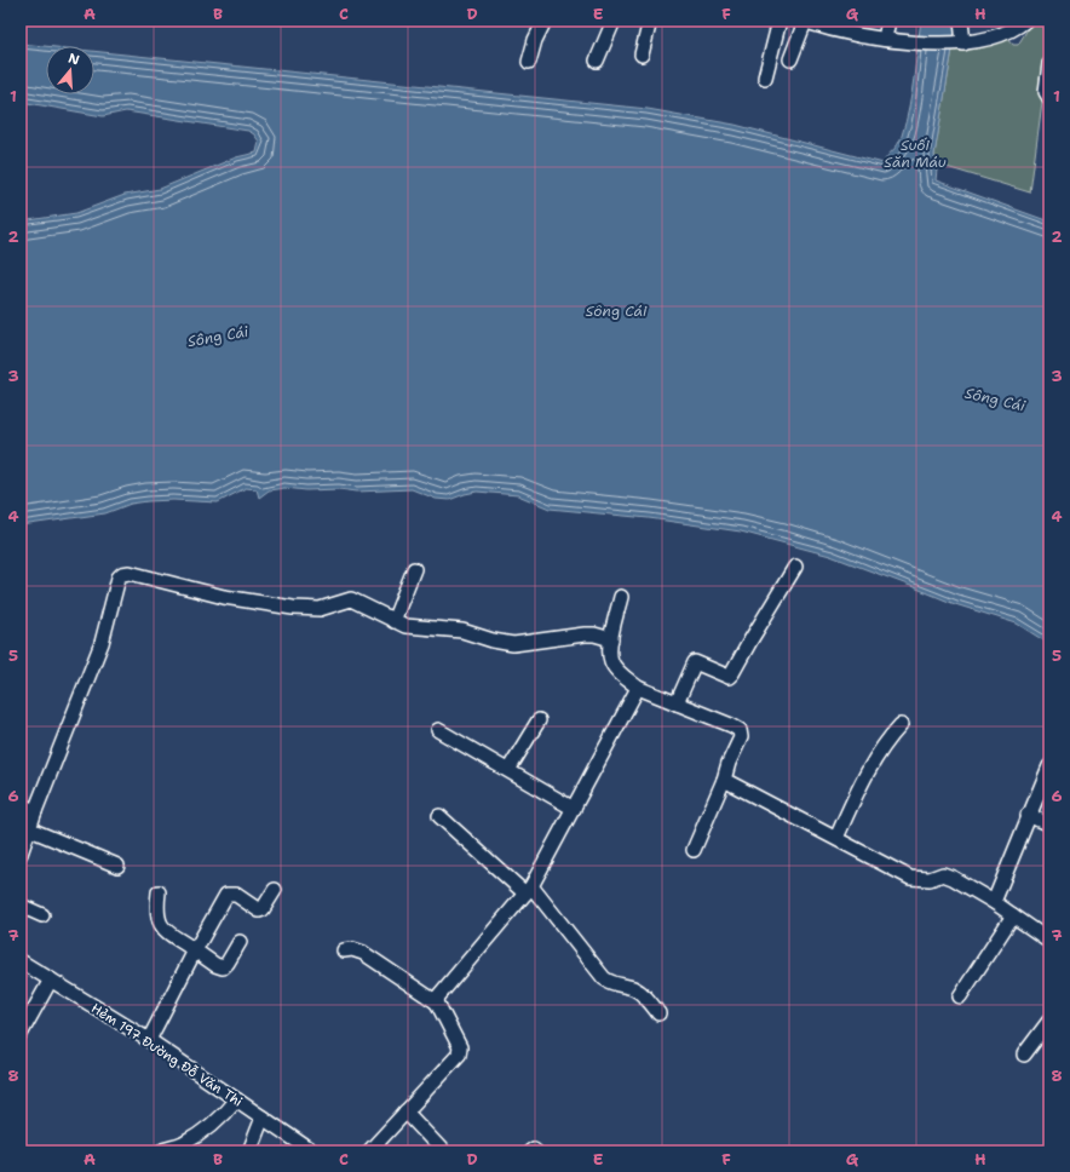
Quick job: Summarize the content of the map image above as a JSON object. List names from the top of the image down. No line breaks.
{"streets":{"street":["Hẻm 197 Đường Đỗ Văn Thi"]},"water":["Suối Săn Máu","Sông Cái"],"north":"top","grid":{"columns":["A","B","C","D","E","F","G","H"],"rows":["1","2","3","4","5","6","7","8"]}}
